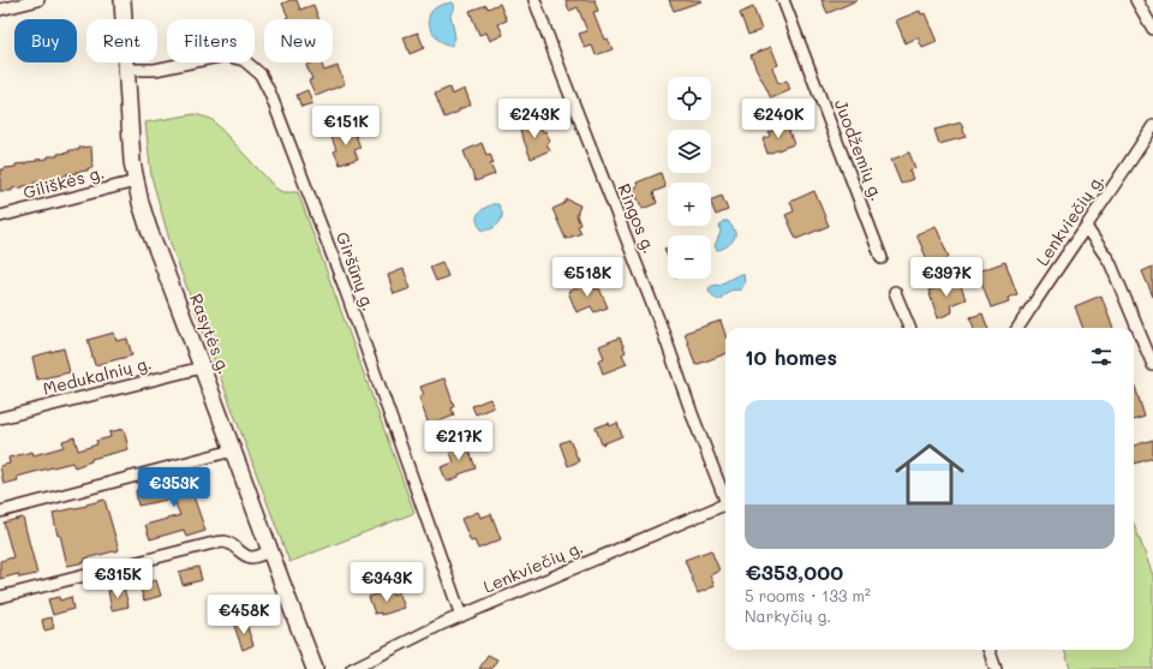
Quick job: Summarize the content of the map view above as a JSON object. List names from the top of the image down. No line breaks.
{"streets":{"main road":["Rasytės g."],"street":["Juodžemių g.","Giliškės g.","Ringos g.","Lenkviečių g.","Giršūnų g.","Medukalnių g."]},"crossings":[["Giliškės g.","Rasytės g."],["Lenkviečių g.","Giršūnų g."],["Giršūnų g.","Rasytės g."],["Rasytės g.","Medukalnių g."]],"page":{"chip":["Buy","Rent","Filters","New"],"map_buttons":["+","−"],"price":["€243K","€240K","€151K","€518K","€397K","€217K","€353K","€315K","€343K","€458K"],"heading":"10 homes","list":[{"name":"€353,000","note":"5 rooms · 133 m² · Narkyčių g."}]}}
